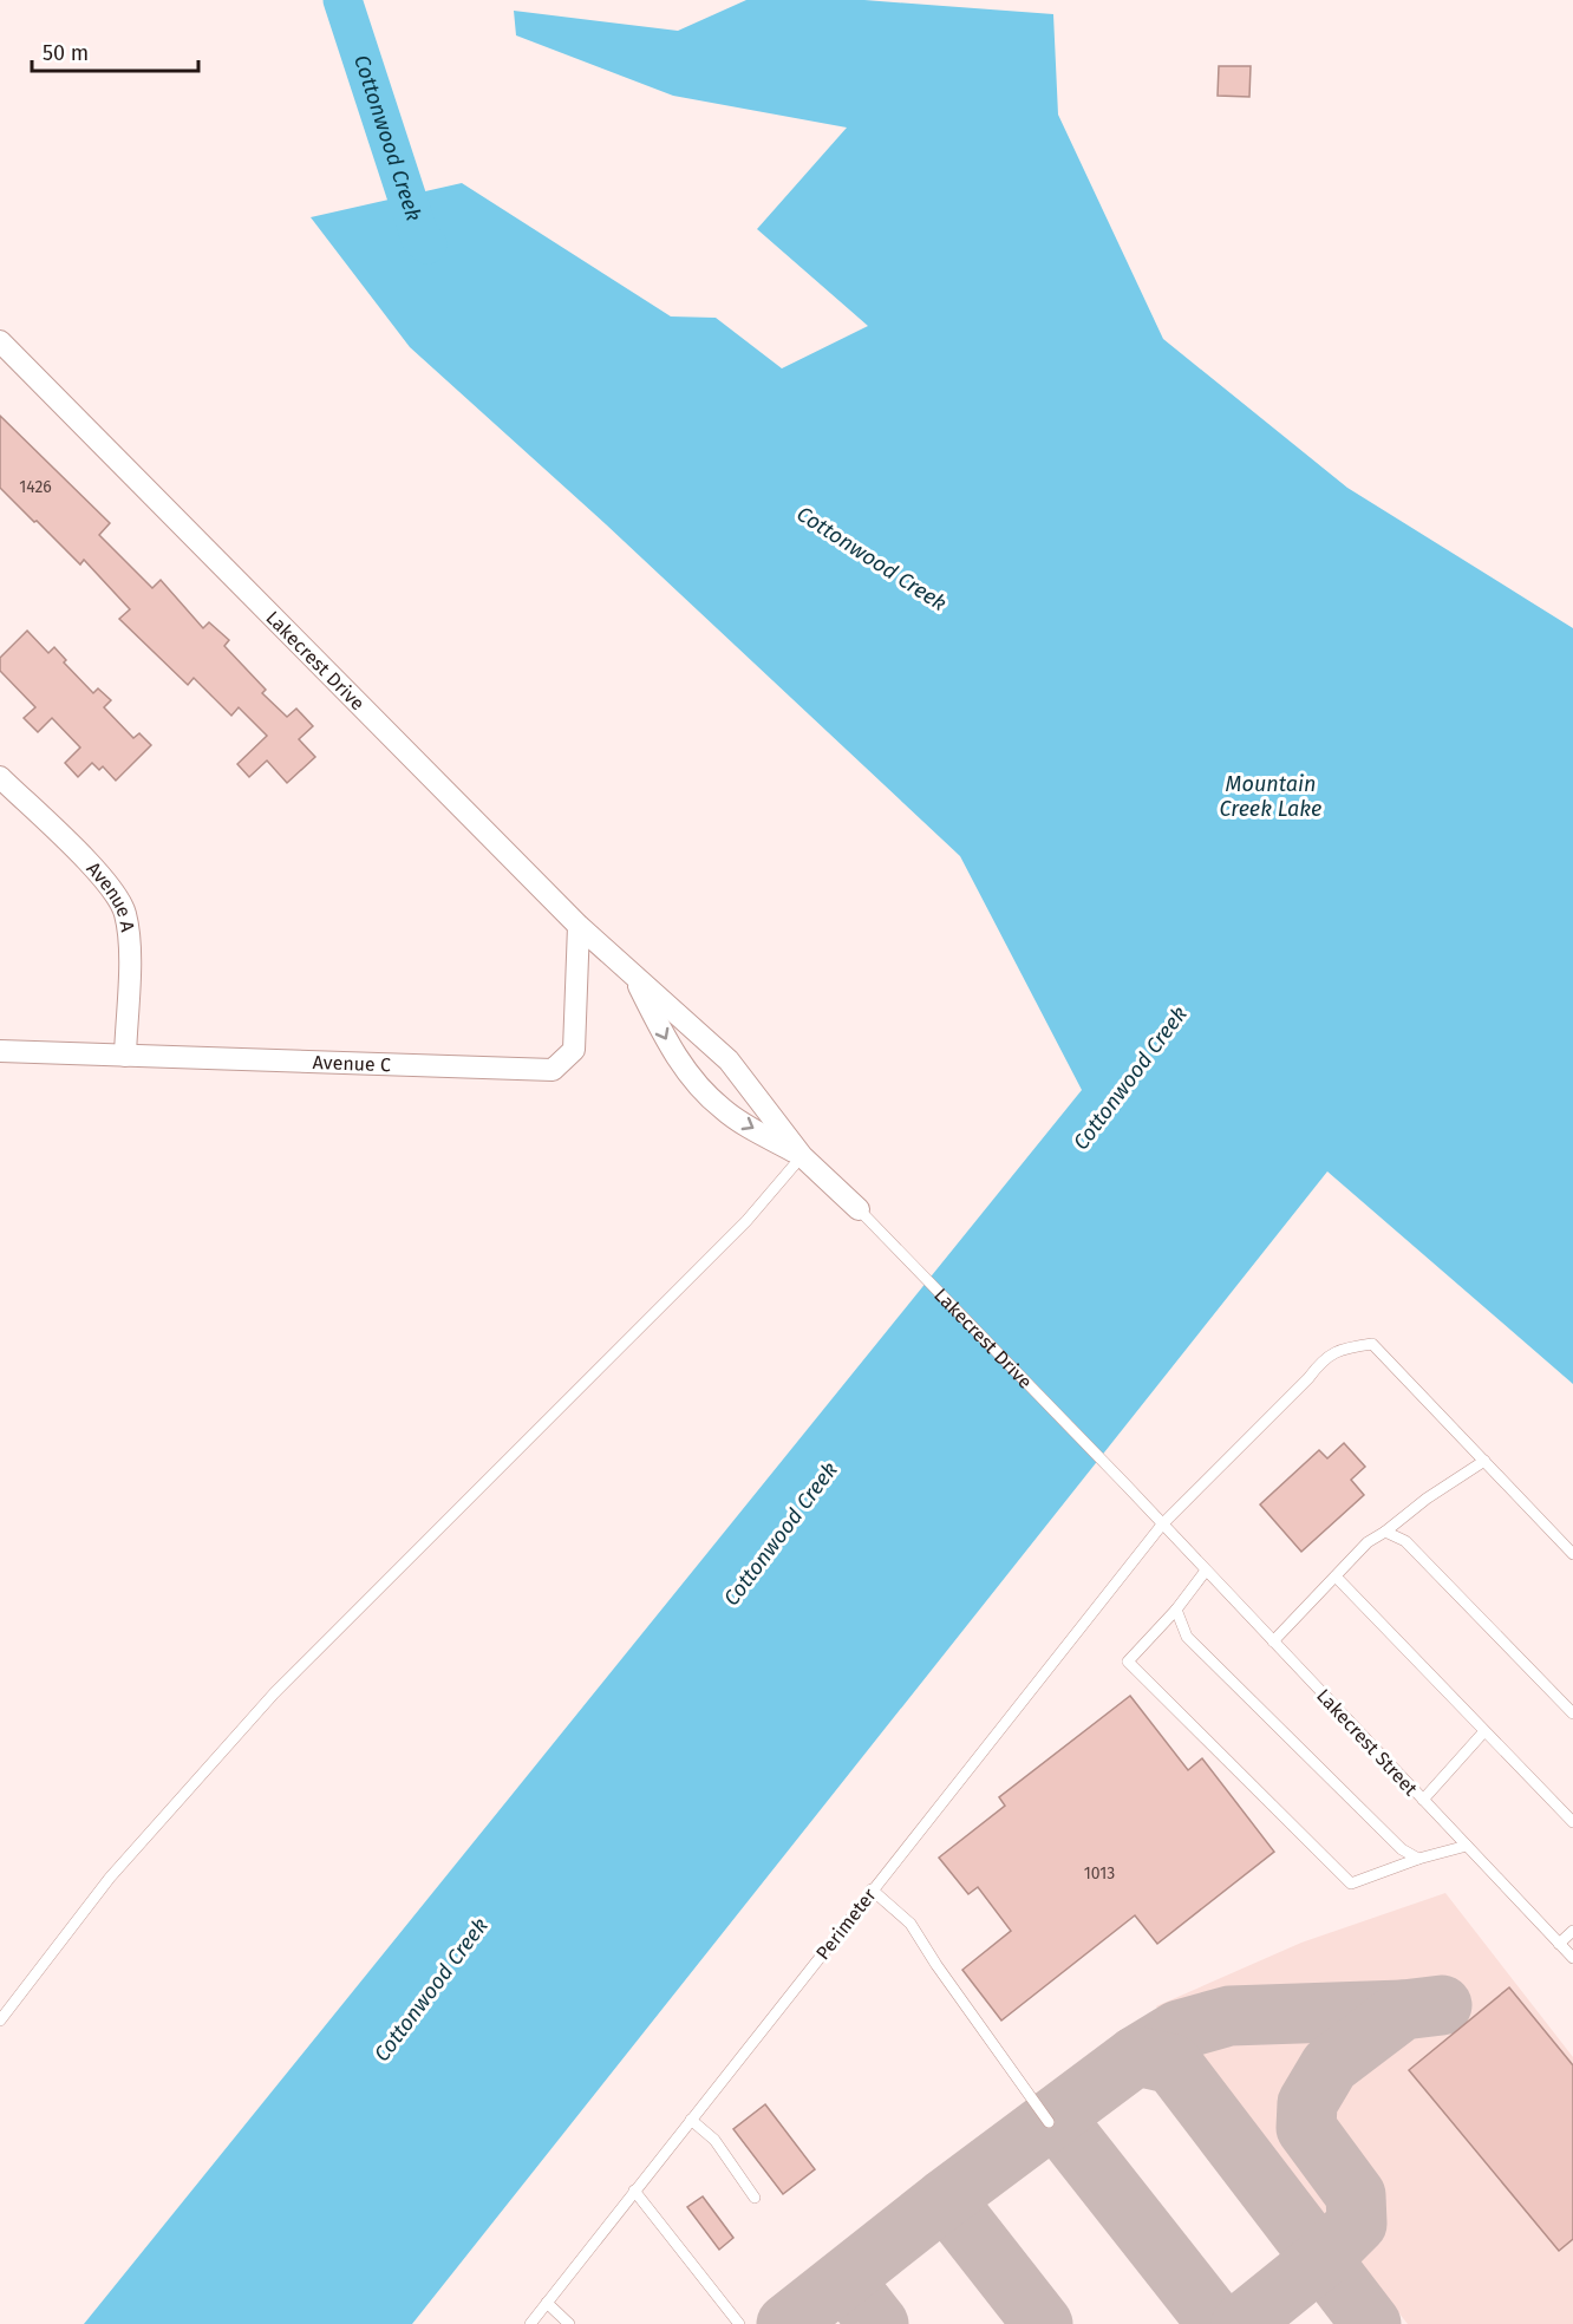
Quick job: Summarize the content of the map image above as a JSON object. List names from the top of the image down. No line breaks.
{"streets":{"street":["Lakecrest Drive","Avenue A","Avenue C"],"lane":["Lakecrest Street","Perimeter"]},"crossings":[["Lakecrest Drive","Avenue C"],["Lakecrest Drive","Lakecrest Street"],["Lakecrest Drive","Perimeter"],["Avenue A","Avenue C"],["Lakecrest Street","Perimeter"]],"water":["Cottonwood Creek","Mountain Creek Lake"],"house_numbers":["1426","1013"],"scale_bar":"50 m"}
